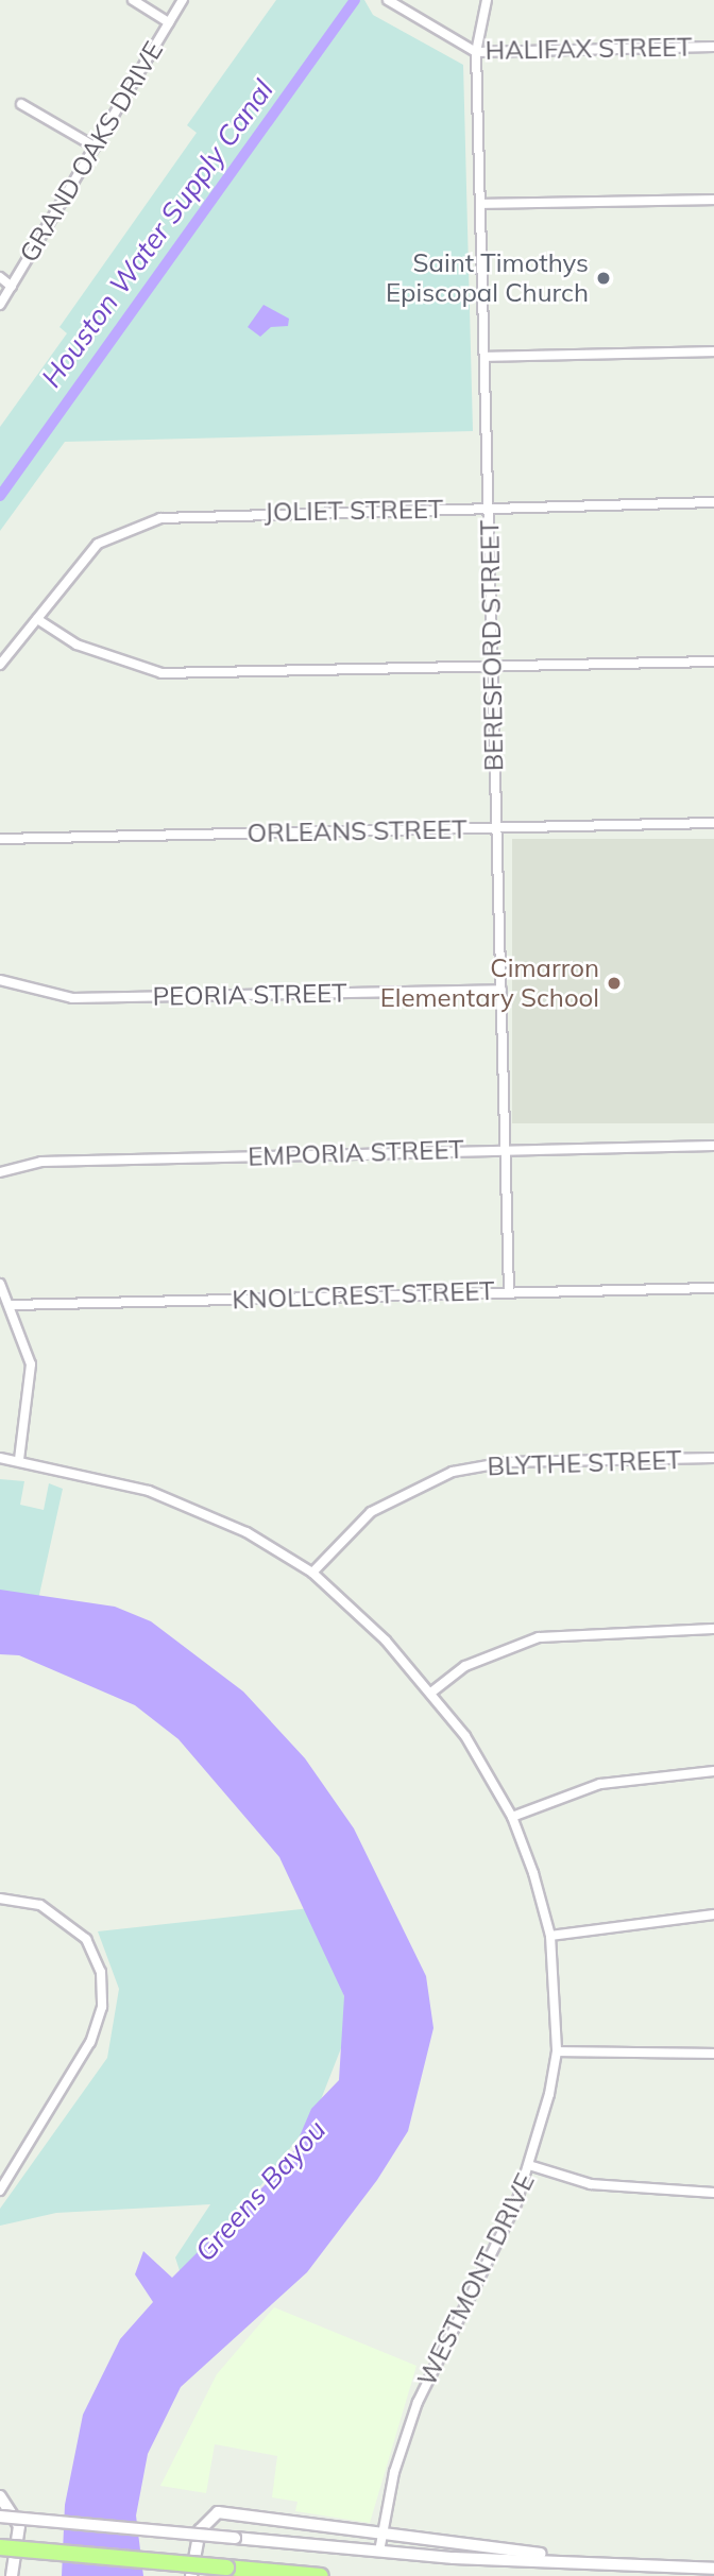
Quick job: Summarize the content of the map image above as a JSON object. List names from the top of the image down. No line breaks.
{"streets":{"street":["HALIFAX STREET","GRAND OAKS DRIVE","JOLIET STREET","BERESFORD STREET","ORLEANS STREET","PEORIA STREET","EMPORIA STREET","KNOLLCREST STREET","BLYTHE STREET","WESTMONT DRIVE"]},"crossings":[["HALIFAX STREET","BERESFORD STREET"],["JOLIET STREET","BERESFORD STREET"],["BERESFORD STREET","ORLEANS STREET"],["BERESFORD STREET","PEORIA STREET"],["BERESFORD STREET","EMPORIA STREET"],["BERESFORD STREET","KNOLLCREST STREET"],["BLYTHE STREET","WESTMONT DRIVE"]],"water":["Houston Water Supply Canal","Greens Bayou"],"places":["Saint Timothys Episcopal Church","Cimarron Elementary School"]}
